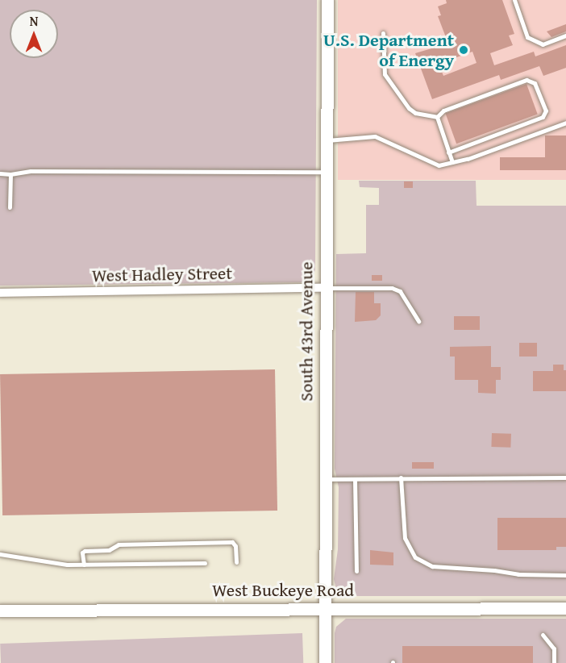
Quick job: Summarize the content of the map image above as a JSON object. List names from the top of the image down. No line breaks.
{"streets":{"main road":["South 43rd Avenue","West Buckeye Road"],"street":["West Hadley Street"]},"crossings":[["West Hadley Street","South 43rd Avenue"],["South 43rd Avenue","West Buckeye Road"]],"places":["U.S. Department of Energy"],"north":"top"}
